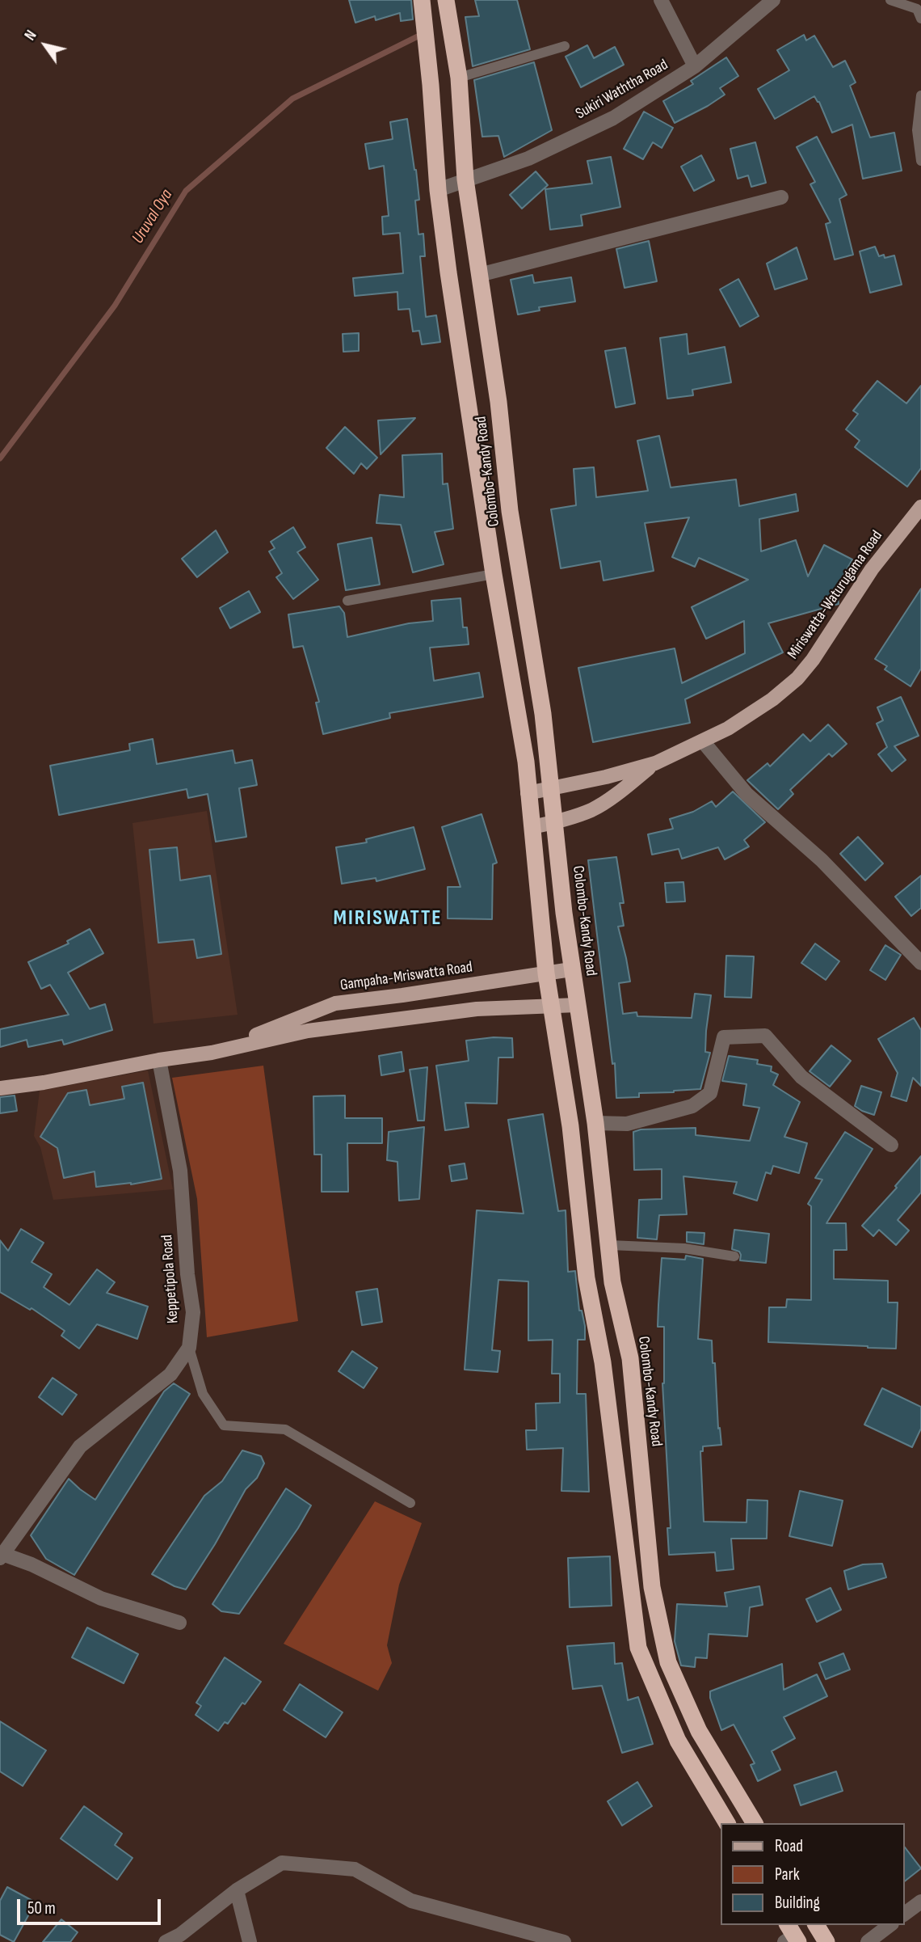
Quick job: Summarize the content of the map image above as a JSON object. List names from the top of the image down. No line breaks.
{"streets":{"highway":["Colombo-Kandy Road"],"main road":["Miriswatta-Waturugama Road","Gampaha-Mriswatta Road"],"street":["Sukiri Waththa Road","Keppetipola Road"]},"crossings":[["Sukiri Waththa Road","Colombo-Kandy Road"],["Colombo-Kandy Road","Miriswatta-Waturugama Road"],["Colombo-Kandy Road","Gampaha-Mriswatta Road"],["Gampaha-Mriswatta Road","Keppetipola Road"]],"districts":["MIRISWATTE"],"water":["Uruval Oya"],"legend":["Road","Park","Building"],"scale_bar":"50 m","north":"top left"}
